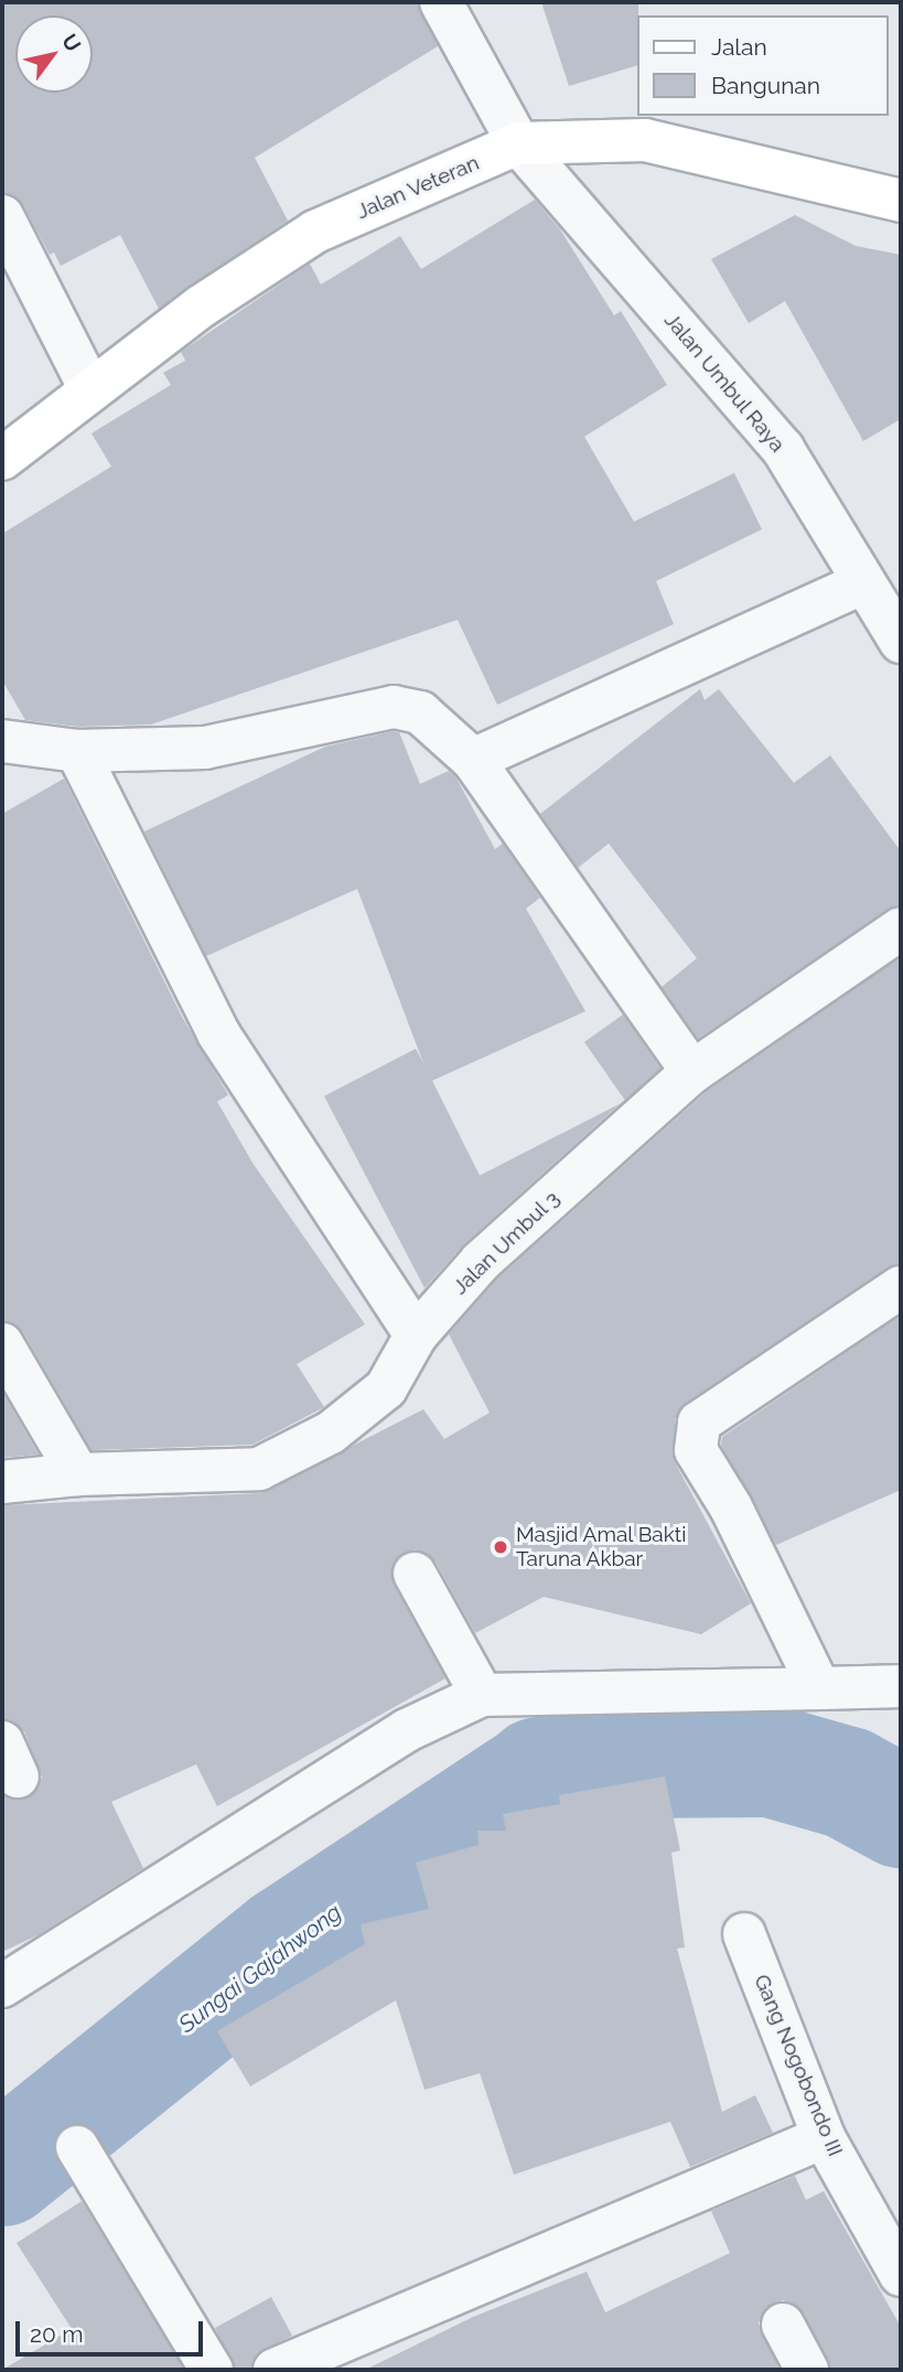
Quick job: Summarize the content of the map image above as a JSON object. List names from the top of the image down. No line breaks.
{"streets":{"main road":["Jalan Veteran"],"street":["Jalan Umbul Raya","Jalan Umbul 3","Gang Nogobondo III"]},"crossings":[["Jalan Veteran","Jalan Umbul Raya"]],"water":["Sungai Gajahwong"],"places":["Masjid Amal Bakti Taruna Akbar"],"legend":["Jalan","Bangunan"],"scale_bar":"20 m","north":"top right"}
